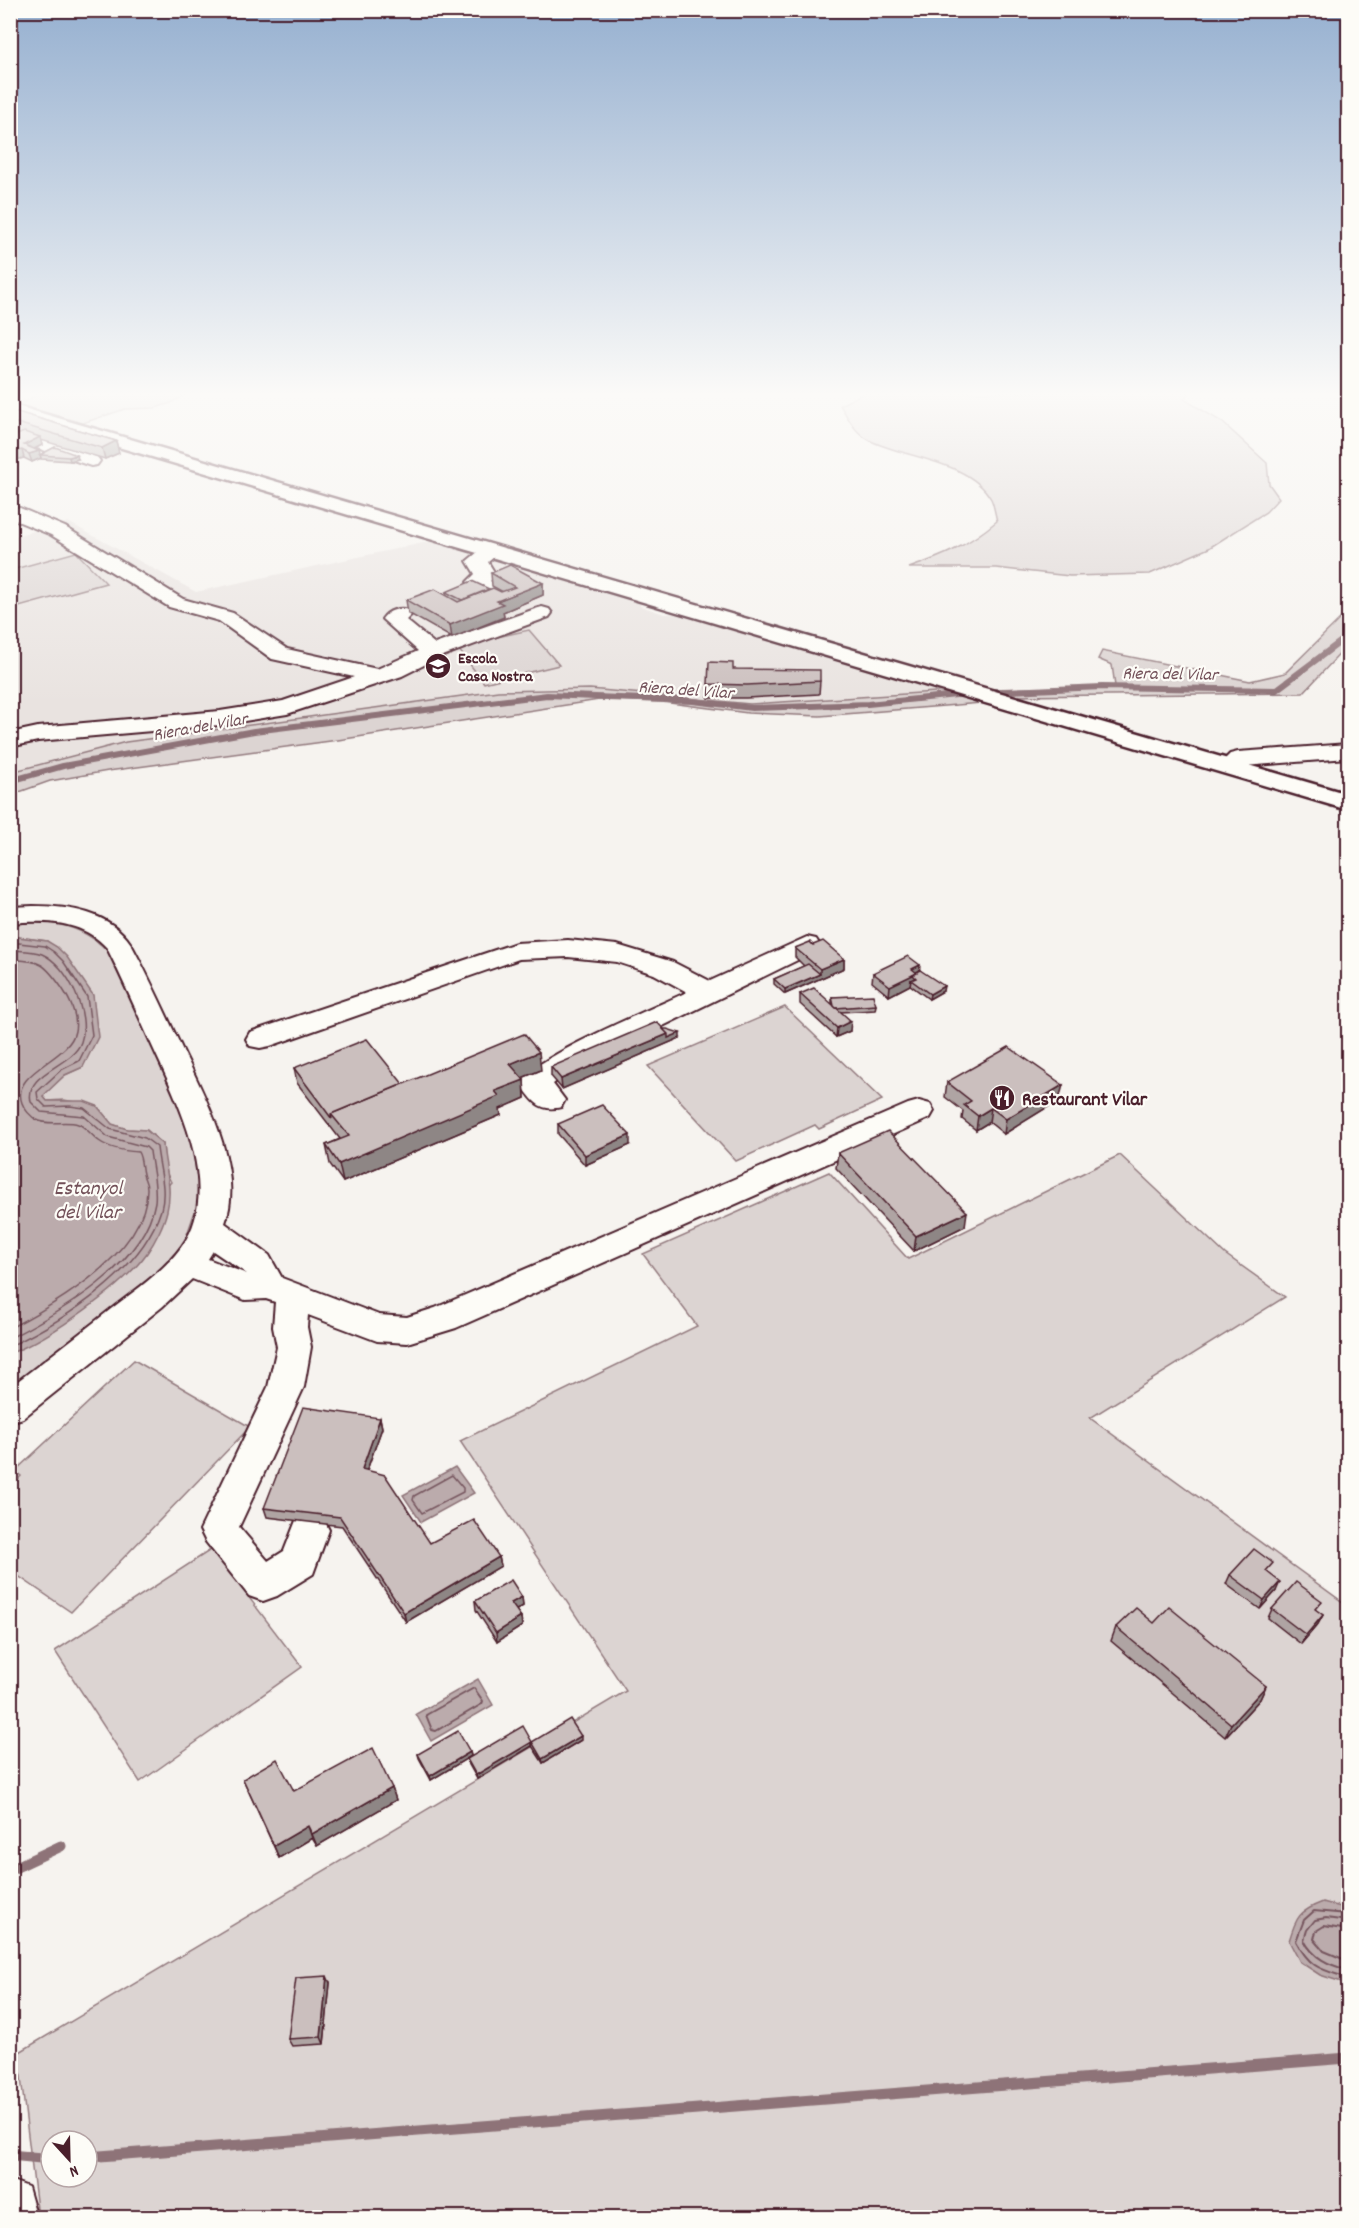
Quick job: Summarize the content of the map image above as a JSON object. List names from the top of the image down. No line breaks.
{"water":["Riera del Vilar","Estanyol del Vilar"],"places":{"school or university":["Escola Casa Nostra"],"restaurant":["Restaurant Vilar"]},"north":"bottom"}
